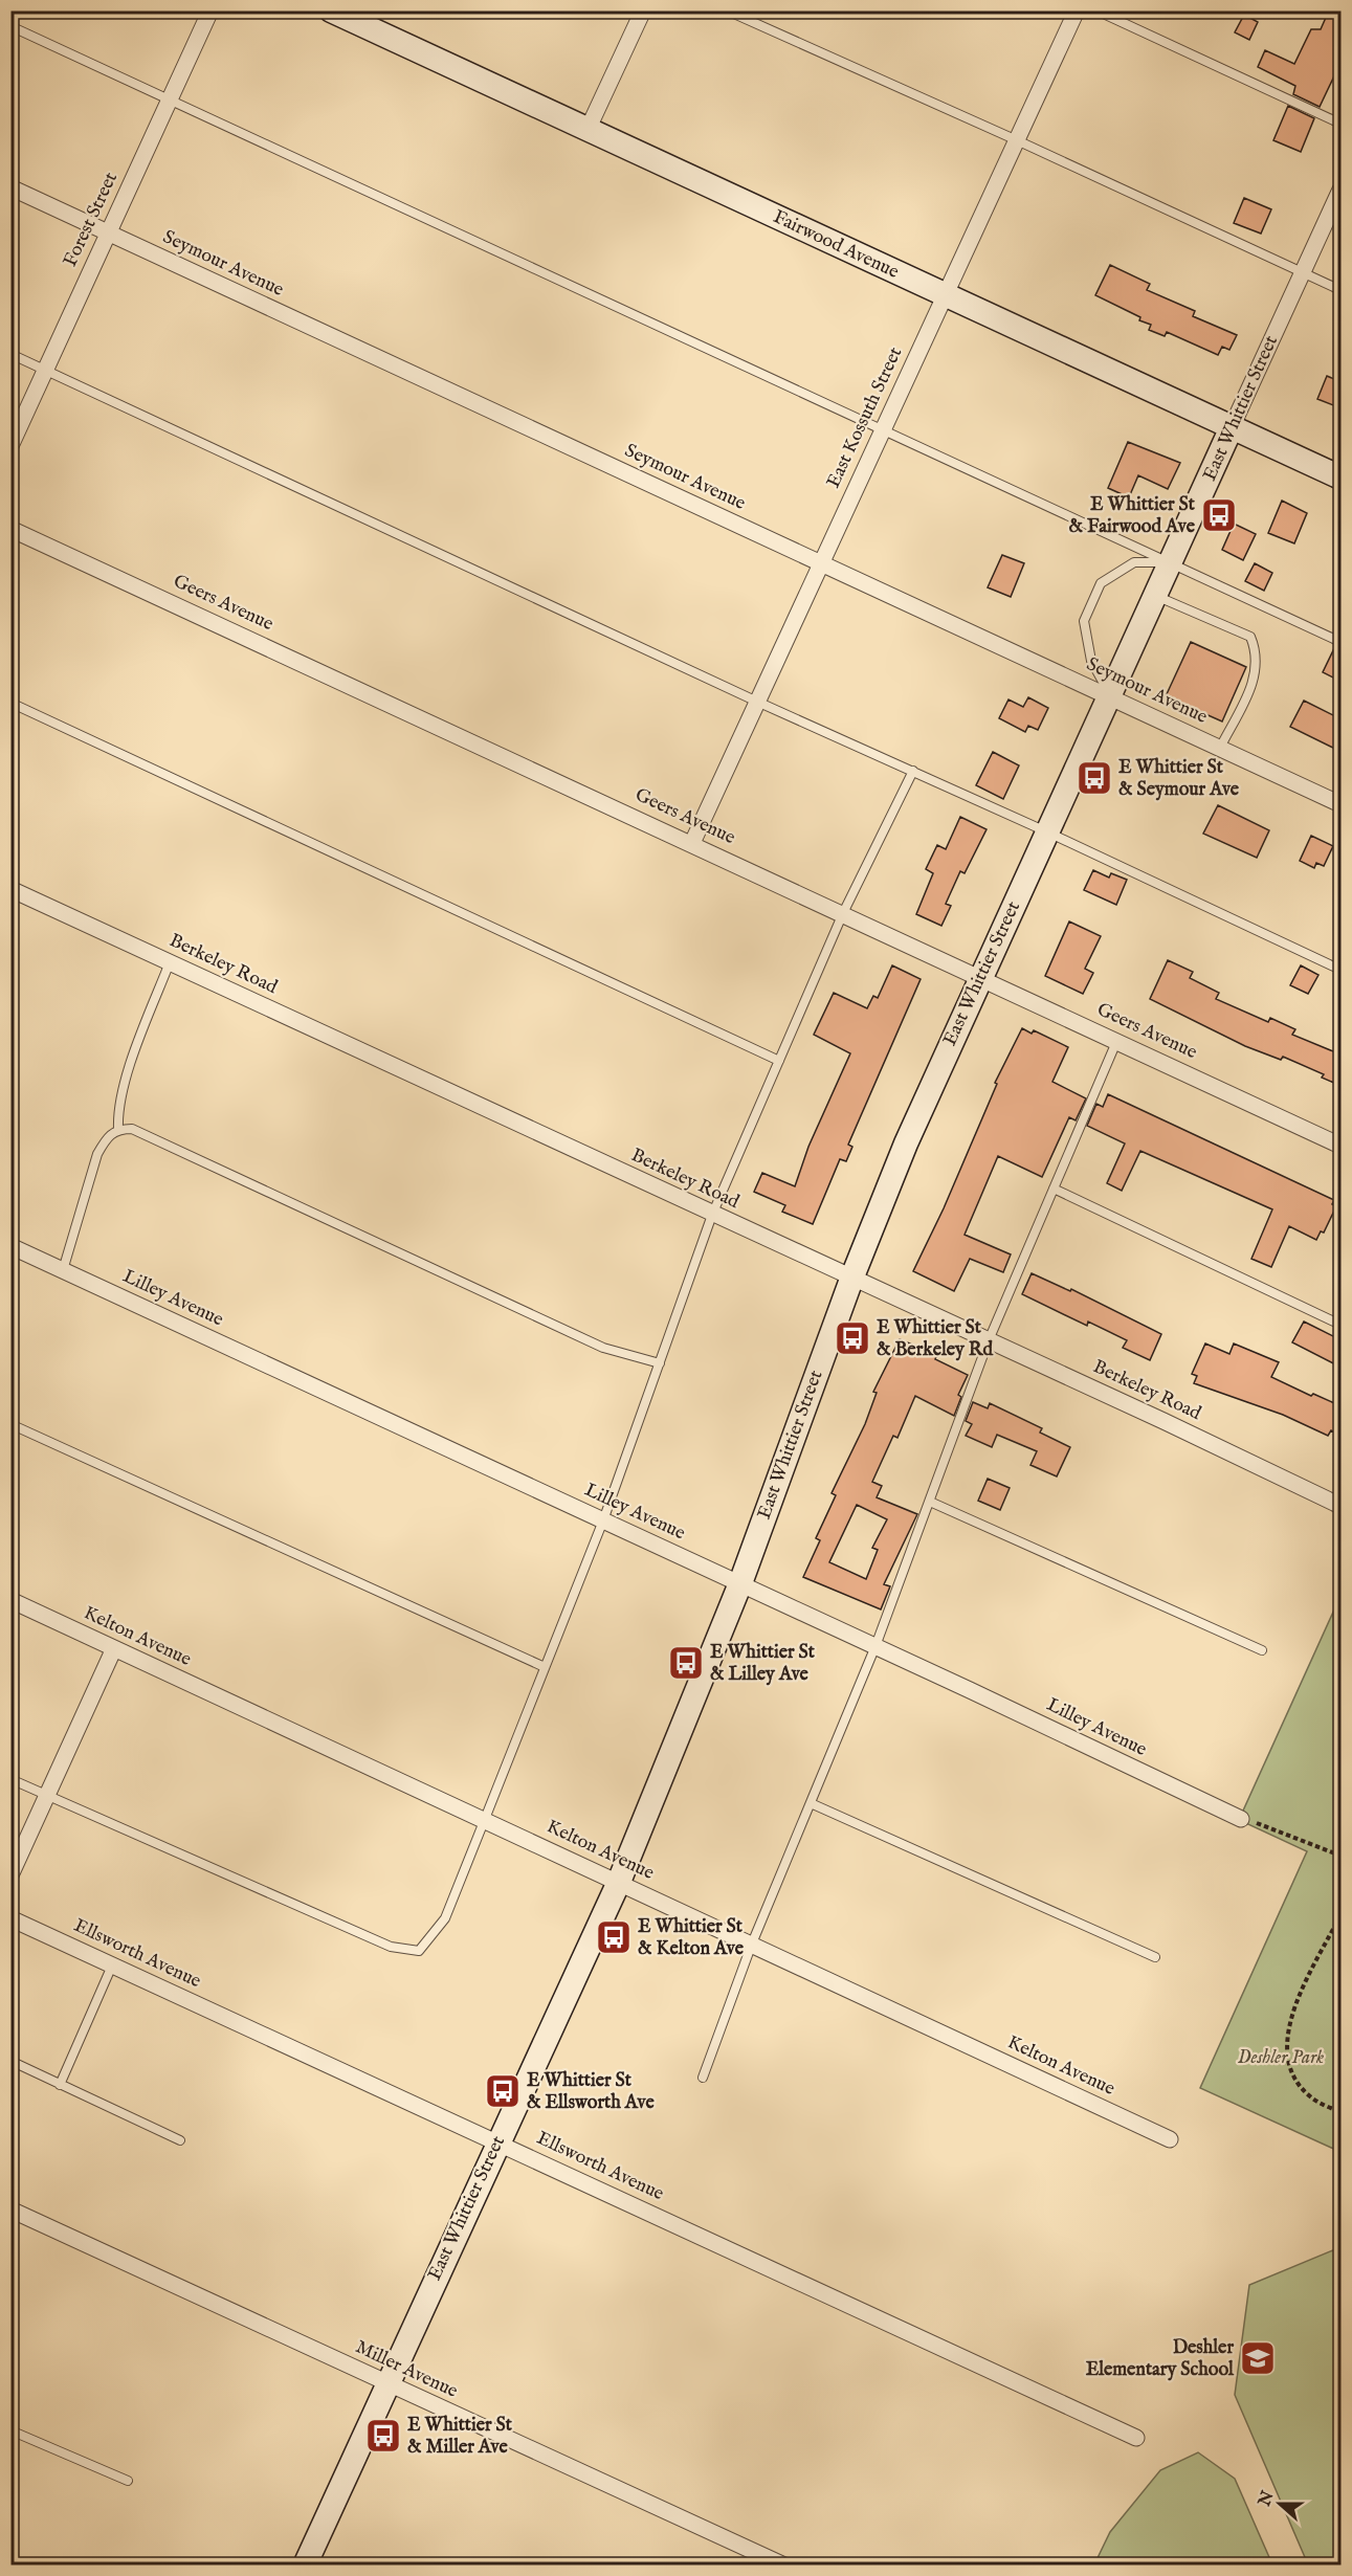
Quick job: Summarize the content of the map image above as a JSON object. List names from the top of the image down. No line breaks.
{"streets":{"street":["Forest Street","Fairwood Avenue","Seymour Avenue","East Whittier Street","East Kossuth Street","Geers Avenue","Berkeley Road","Lilley Avenue","Kelton Avenue","Ellsworth Avenue","Miller Avenue"]},"crossings":[["Forest Street","Seymour Avenue"],["Fairwood Avenue","East Whittier Street"],["Fairwood Avenue","East Kossuth Street"],["Seymour Avenue","East Whittier Street"],["Seymour Avenue","East Kossuth Street"],["East Whittier Street","Geers Avenue"],["East Whittier Street","Berkeley Road"],["East Whittier Street","Lilley Avenue"],["East Whittier Street","Kelton Avenue"],["East Whittier Street","Ellsworth Avenue"],["East Whittier Street","Miller Avenue"],["East Kossuth Street","Geers Avenue"]],"parks":["Deshler Park"],"places":{"bus stop":["E Whittier St & Fairwood Ave","E Whittier St & Seymour Ave","E Whittier St & Berkeley Rd","E Whittier St & Lilley Ave","E Whittier St & Kelton Ave","E Whittier St & Ellsworth Ave","E Whittier St & Miller Ave"],"school or university":["Deshler Elementary School"]},"north":"left"}
